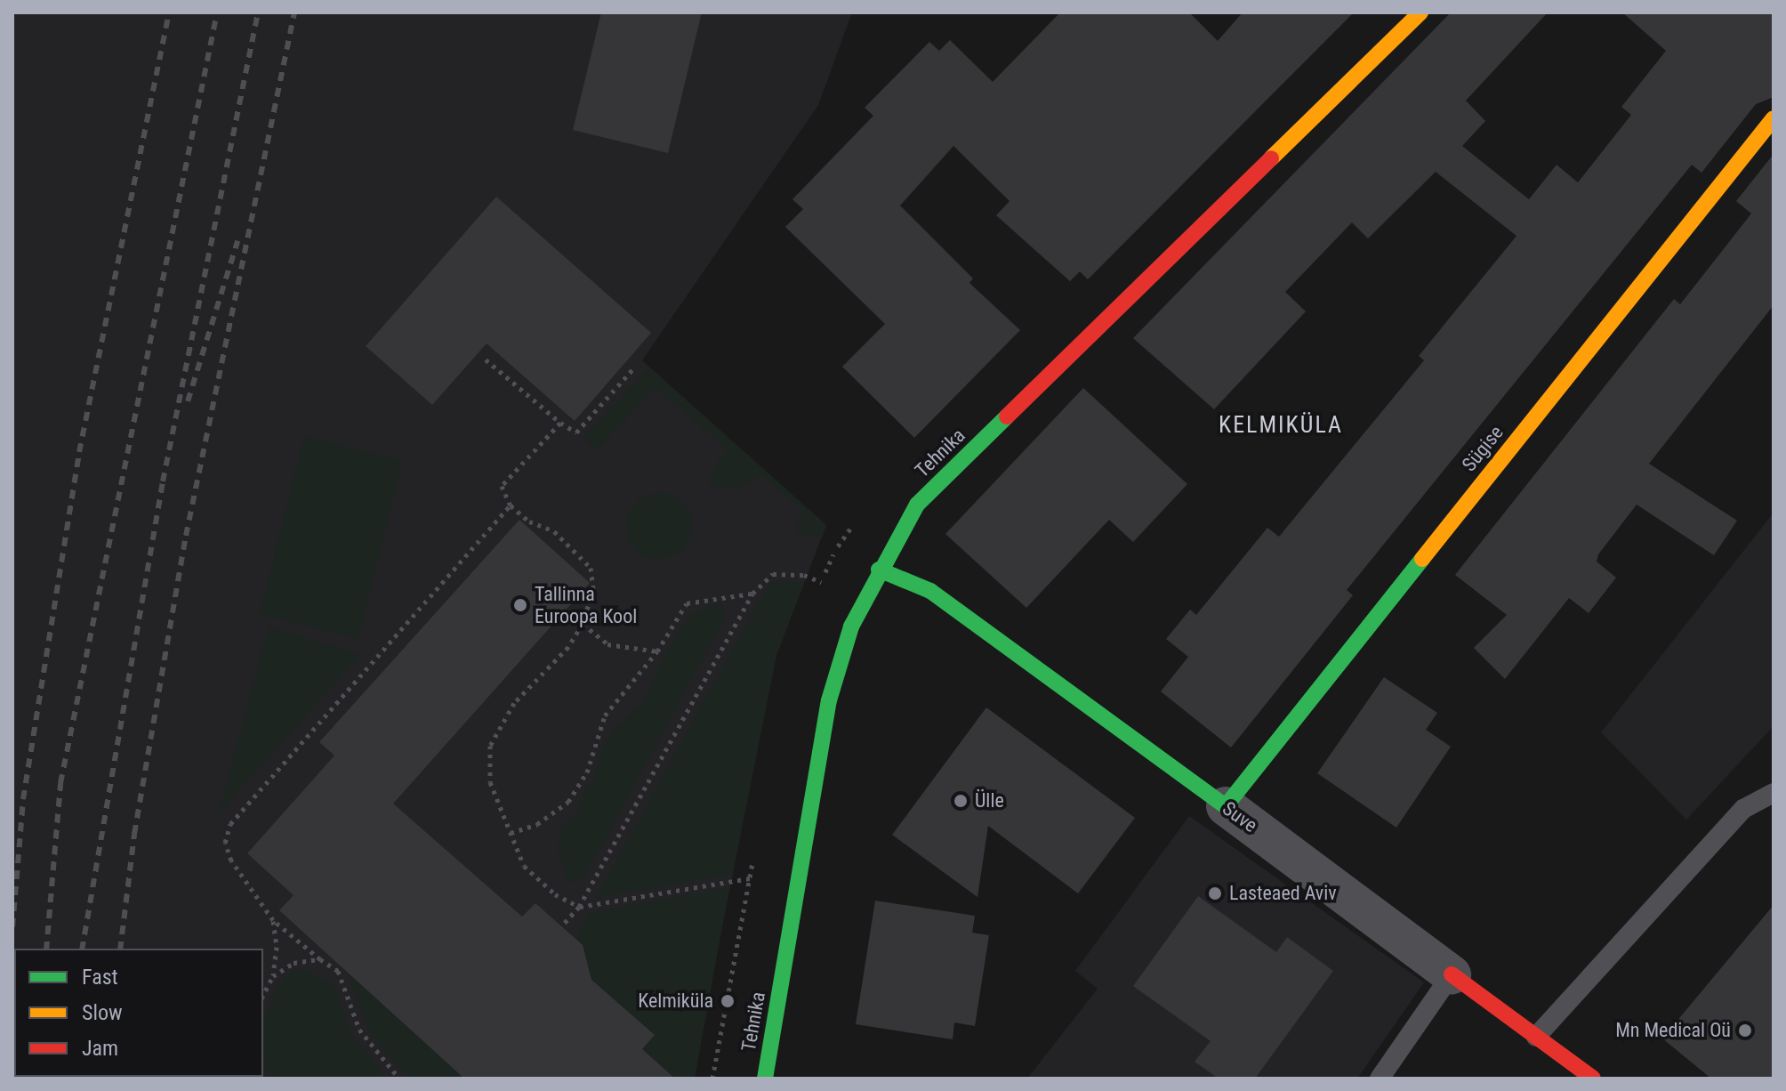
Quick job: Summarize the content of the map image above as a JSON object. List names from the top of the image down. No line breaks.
{"streets":{"street":["Sügise","Tehnika","Suve"]},"crossings":[["Sügise","Suve"],["Tehnika","Suve"]],"districts":["KELMIKÜLA"],"places":["Tallinna Euroopa Kool","Ülle","Lasteaed Aviv","Kelmiküla","Mn Medical Oü"],"legend":["Fast","Slow","Jam"]}
